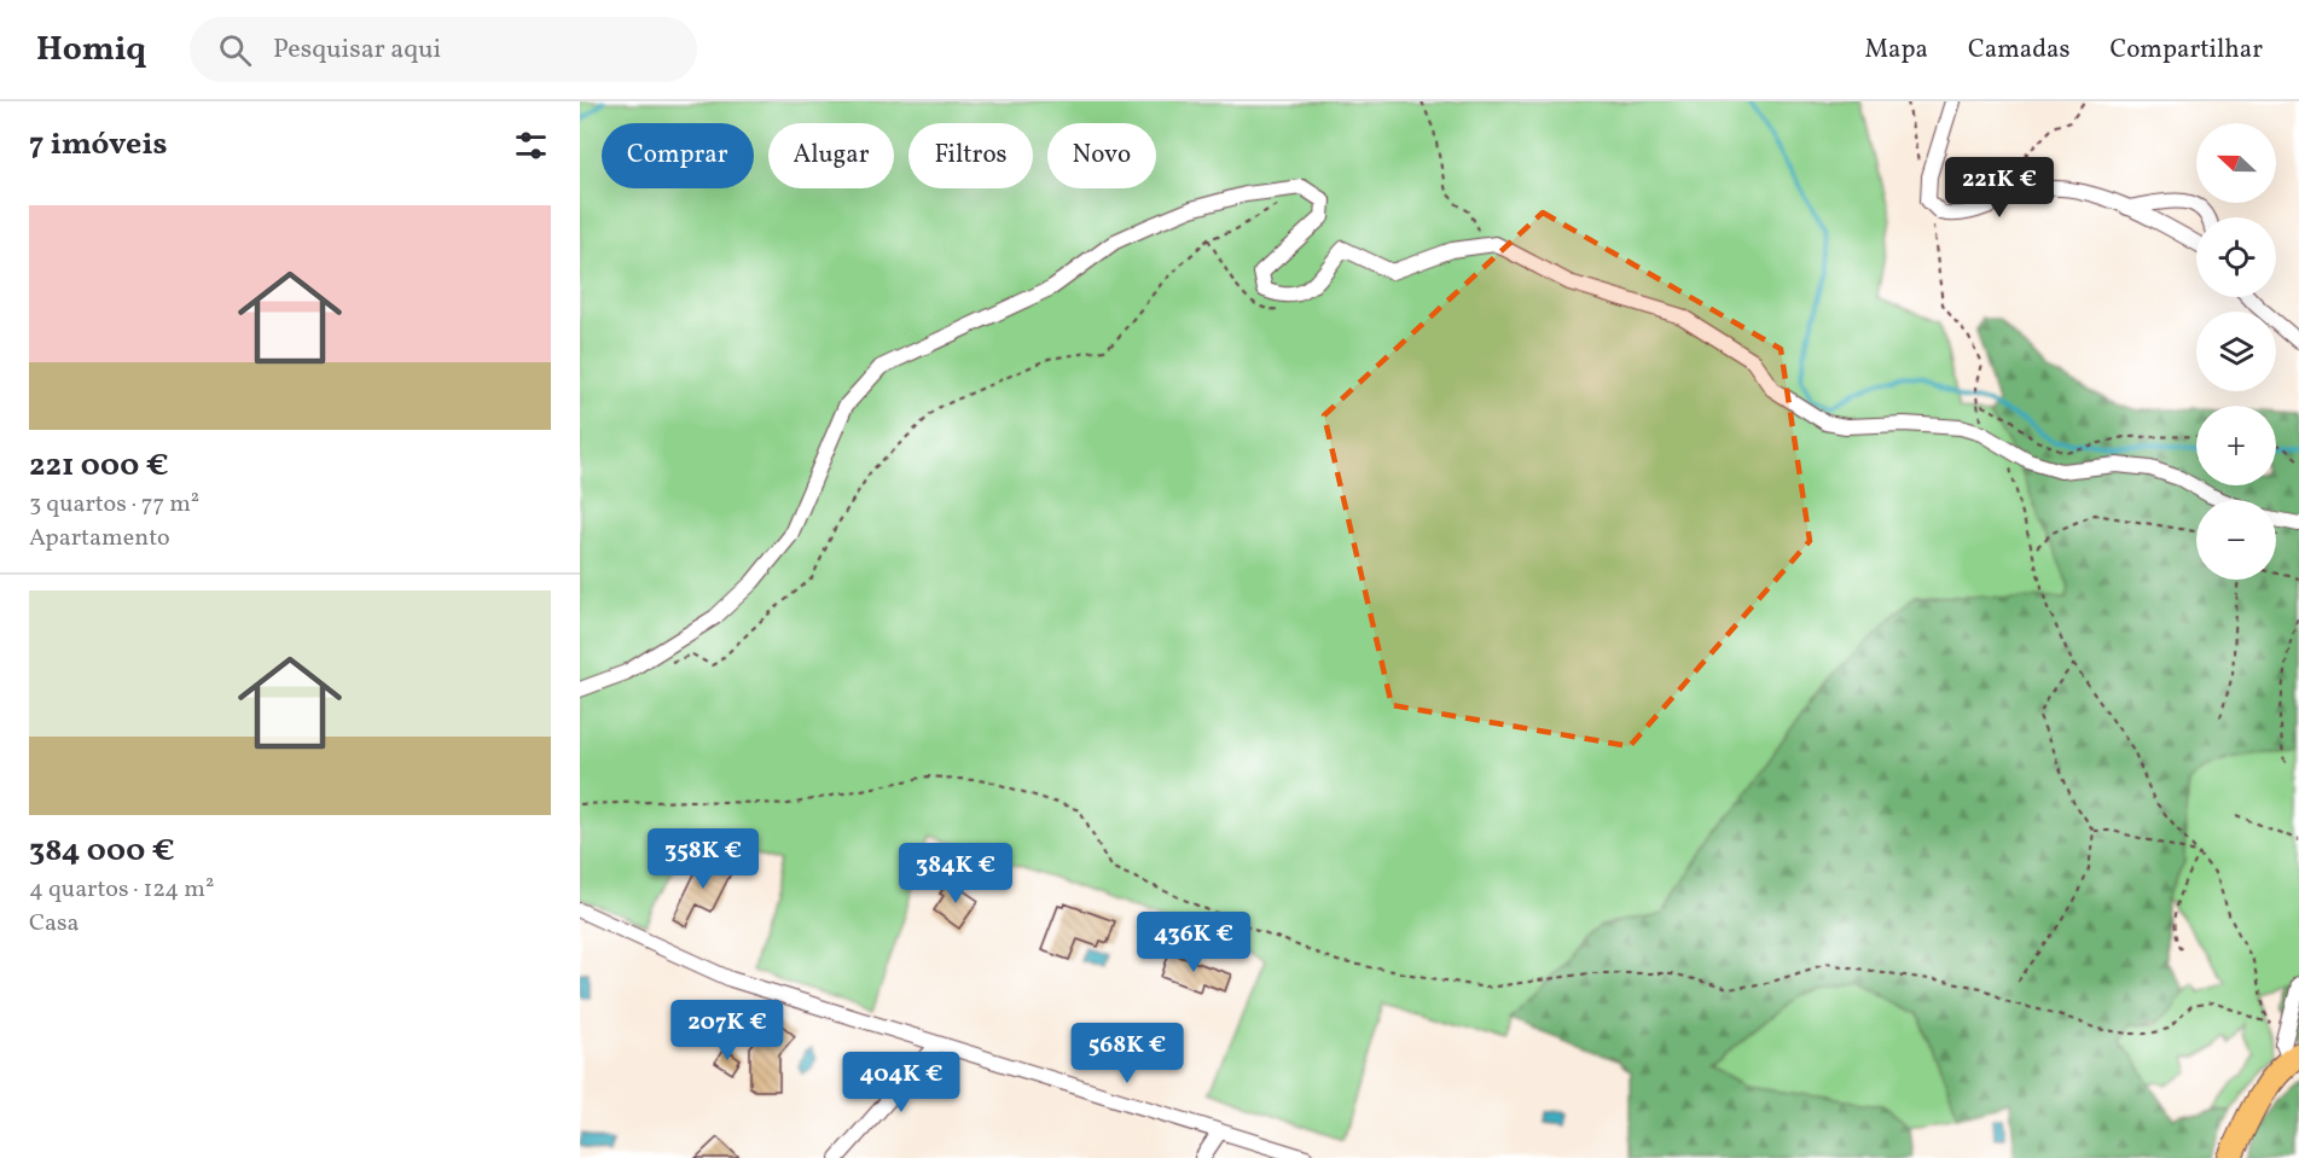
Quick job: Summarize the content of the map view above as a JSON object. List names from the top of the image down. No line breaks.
{"north":"left","page":{"header":"Homiq","search":"Pesquisar aqui","nav":["Mapa","Camadas","Compartilhar"],"heading":"7 imóveis","map_buttons":["+","−"],"chip":["Comprar","Alugar","Filtros","Novo"],"price":["221K €","358K €","384K €","436K €","207K €","568K €","404K €"],"list":[{"name":"221 000 €","note":"3 quartos · 77 m² · Apartamento"},{"name":"384 000 €","note":"4 quartos · 124 m² · Casa"}]}}
